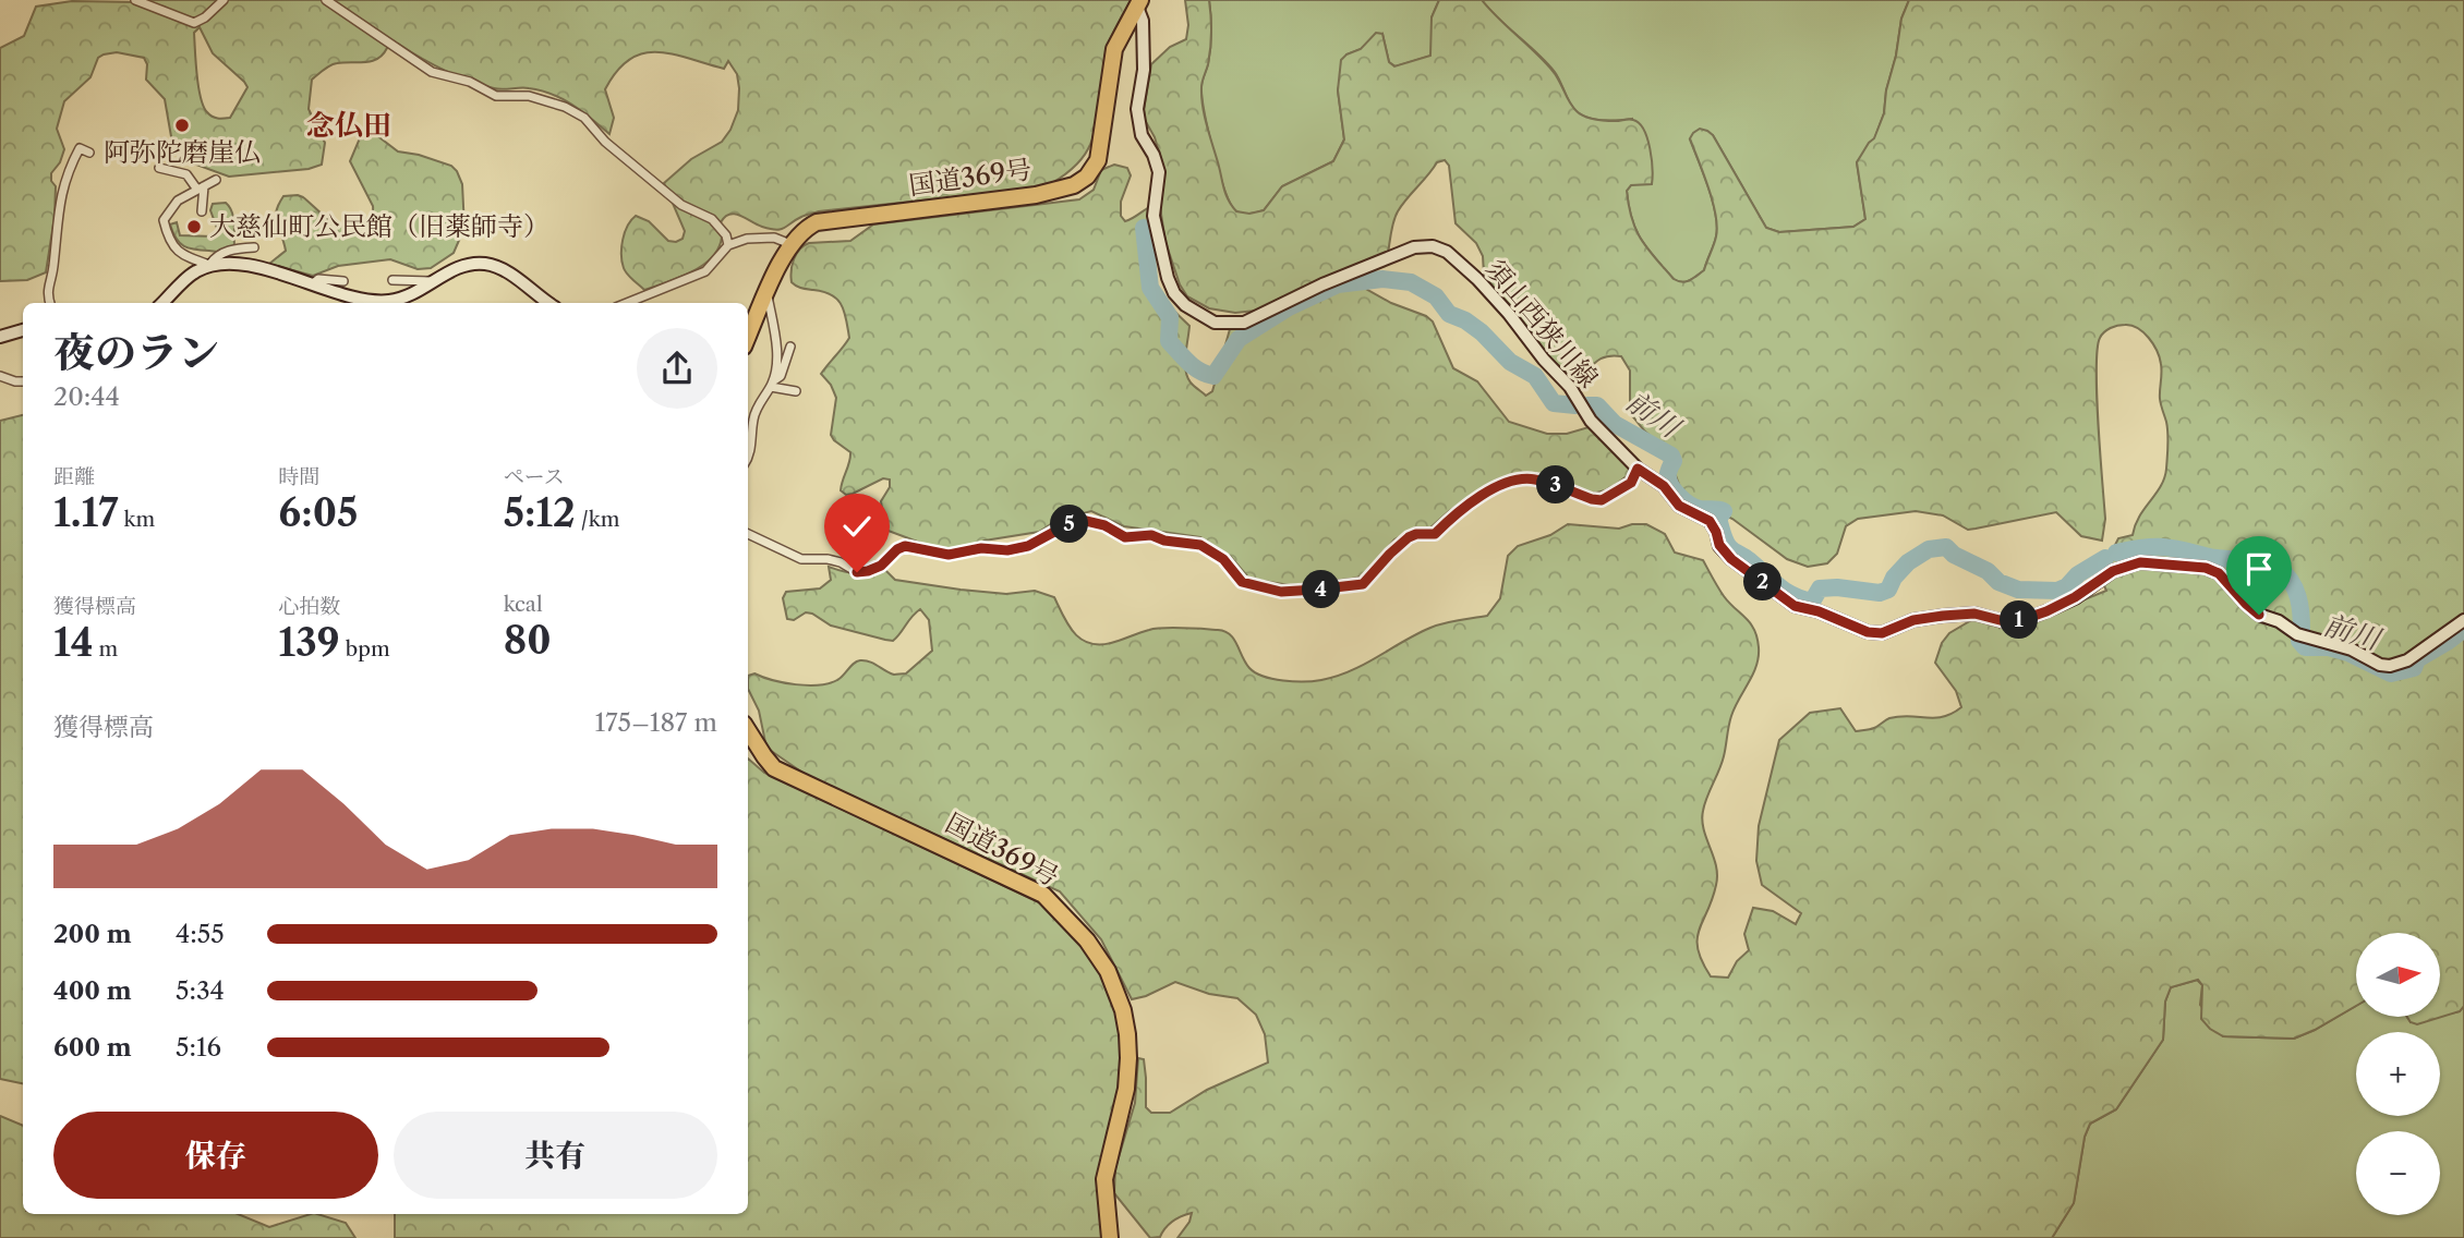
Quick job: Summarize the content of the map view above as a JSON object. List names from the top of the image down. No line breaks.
{"streets":{"highway":["国道369号"],"main road":["須山西狭川線"]},"crossings":[["国道369号","須山西狭川線"]],"districts":["念仏田"],"water":["前川"],"places":["阿弥陀磨崖仏","大慈仙町公民館（旧薬師寺）"],"north":"right","page":{"heading":["夜のラン","20:44"],"stats":[["距離","1.17 km"],["時間","6:05"],["ペース","5:12 /km"],["獲得標高","14 m"],["心拍数","139 bpm"],["kcal","80"]],"pins":["3","5","2","4","1"],"chart":["獲得標高","175–187 m"],"list":[{"name":"200 m","note":"4:55"},{"name":"400 m","note":"5:34"},{"name":"600 m","note":"5:16"}],"map_buttons":["+","−"],"buttons":["保存","共有"]}}
